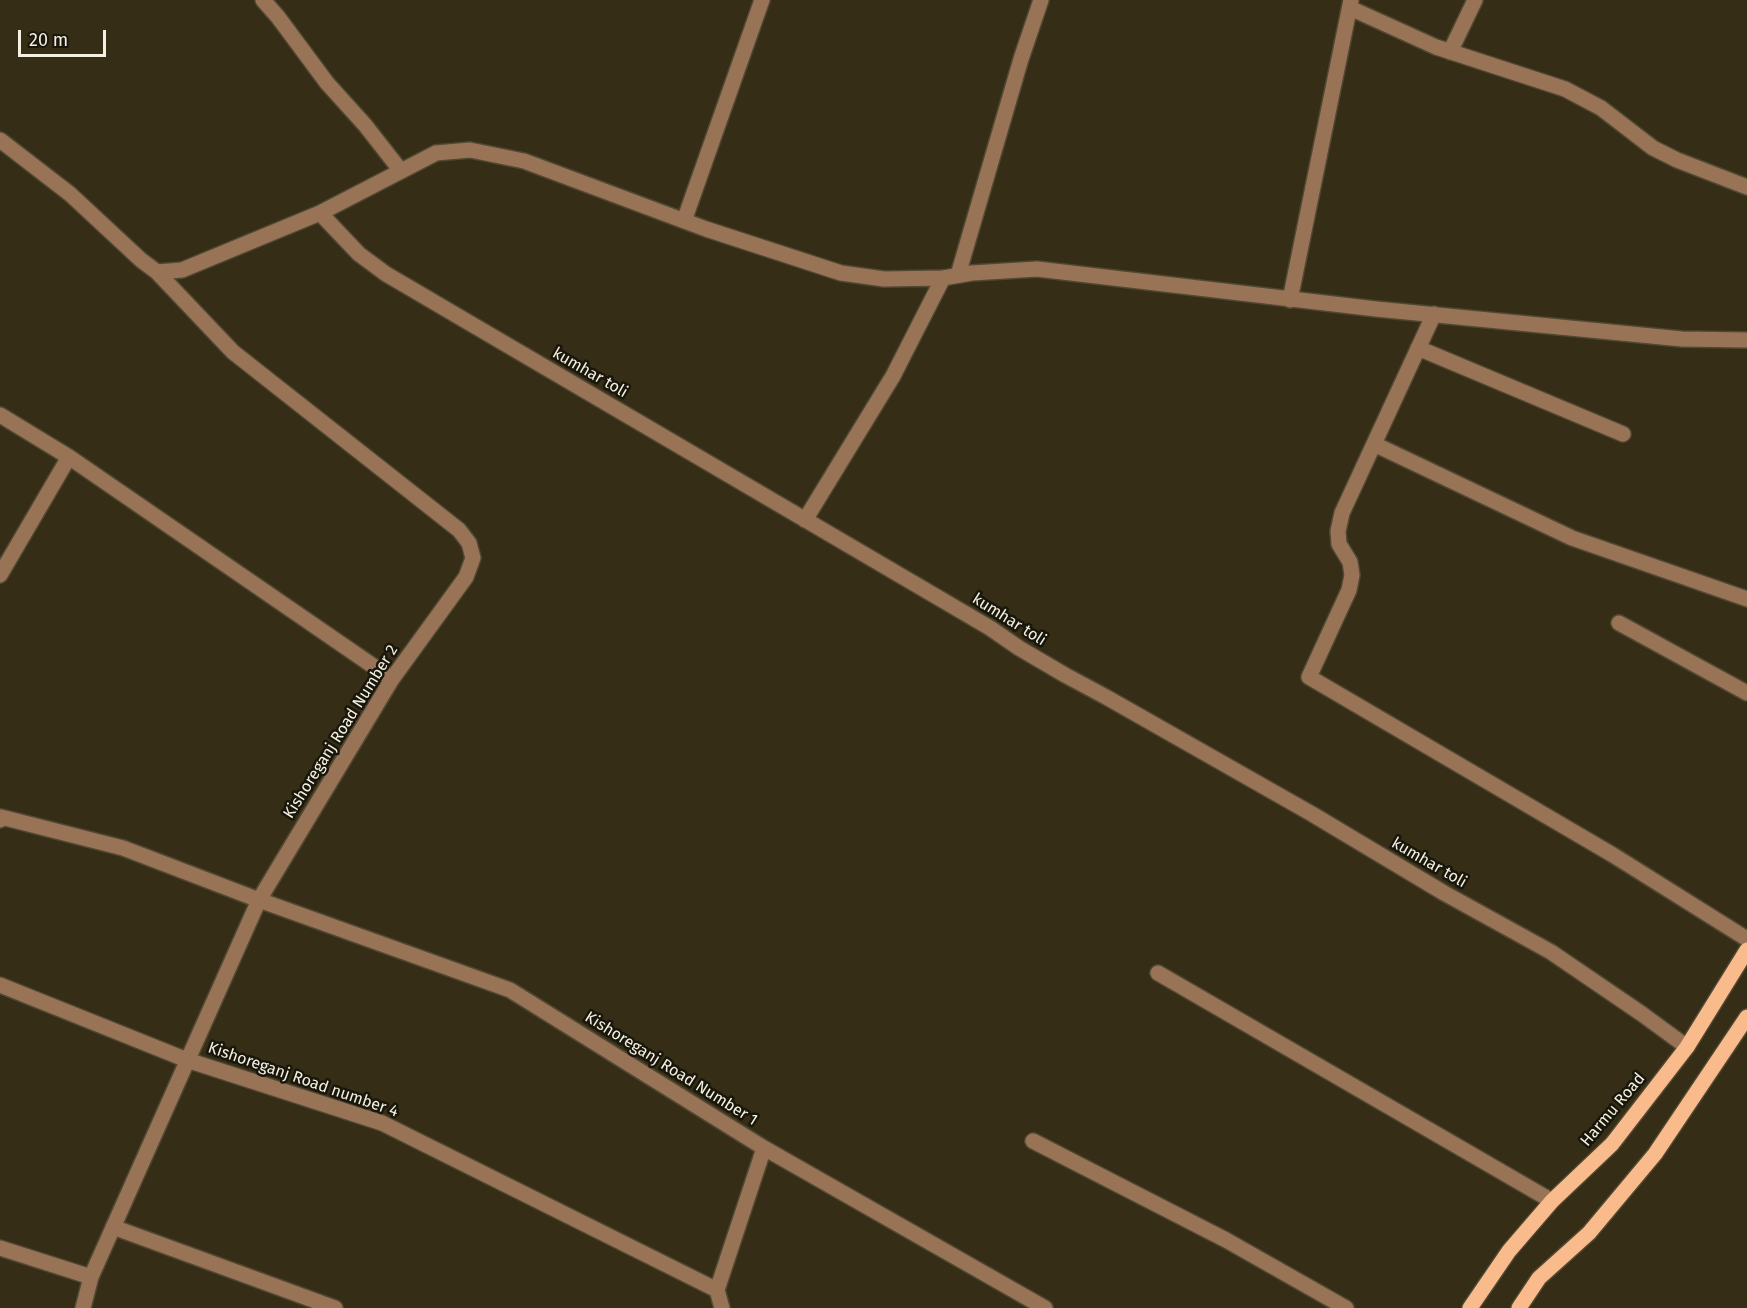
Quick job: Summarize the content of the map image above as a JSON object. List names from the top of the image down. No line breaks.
{"streets":{"main road":["Harmu Road"],"street":["kumhar toli","Kishoreganj Road Number 2","Kishoreganj Road Number 1","Kishoreganj Road number 4"]},"crossings":[["kumhar toli","Harmu Road"],["Kishoreganj Road Number 2","Kishoreganj Road Number 1"],["Kishoreganj Road Number 2","Kishoreganj Road number 4"]],"scale_bar":"20 m"}
